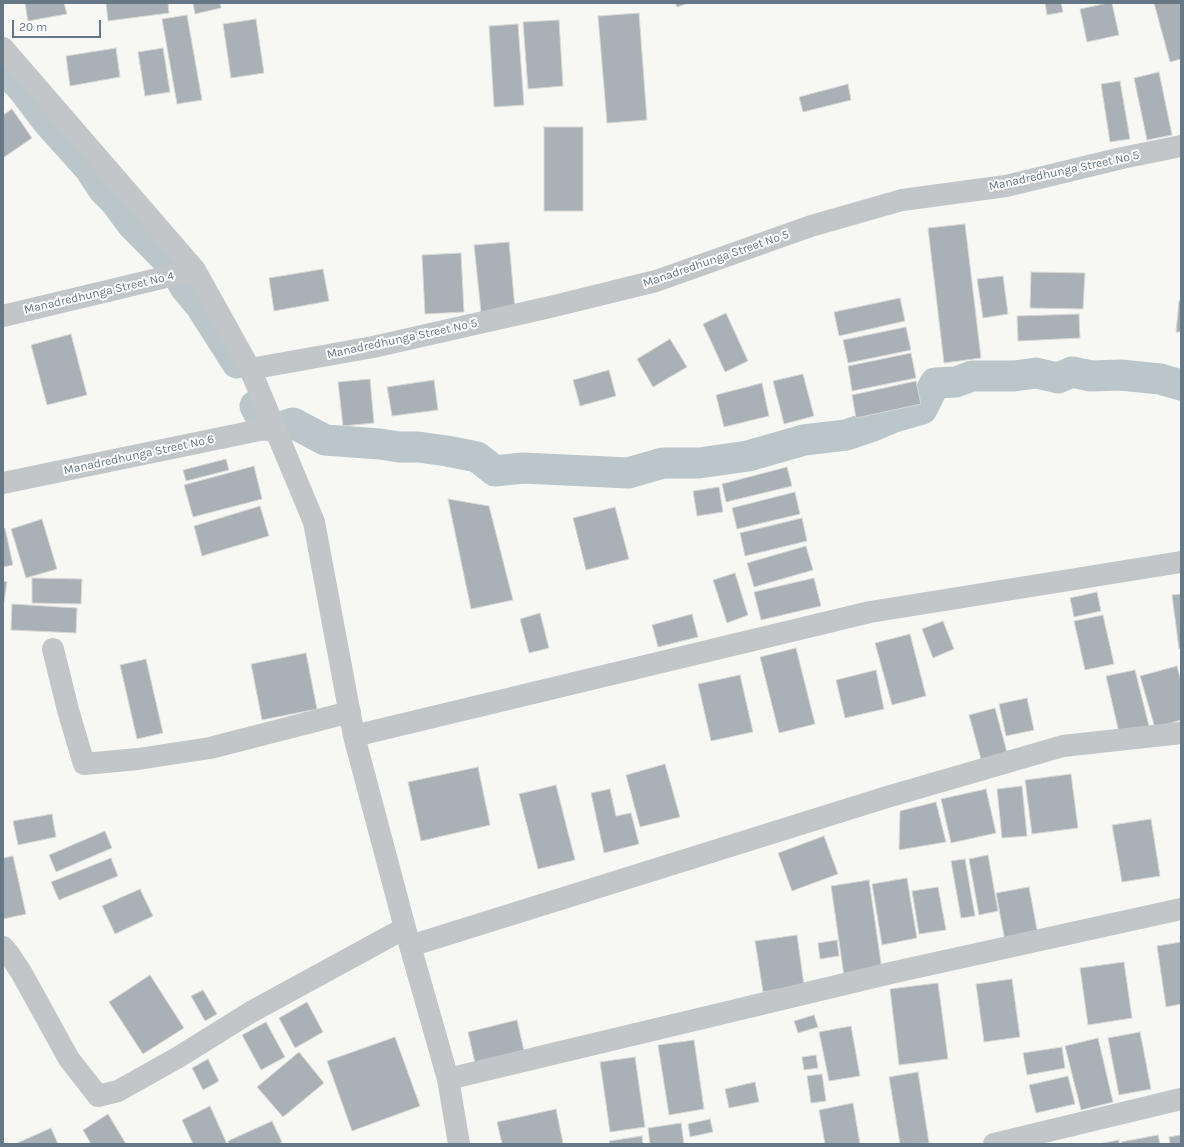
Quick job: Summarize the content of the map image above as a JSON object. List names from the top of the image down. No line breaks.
{"streets":{"street":["Manadredhunga Street No 5","Manadredhunga Street No 4","Manadredhunga Street No 6"]},"scale_bar":"20 m"}
